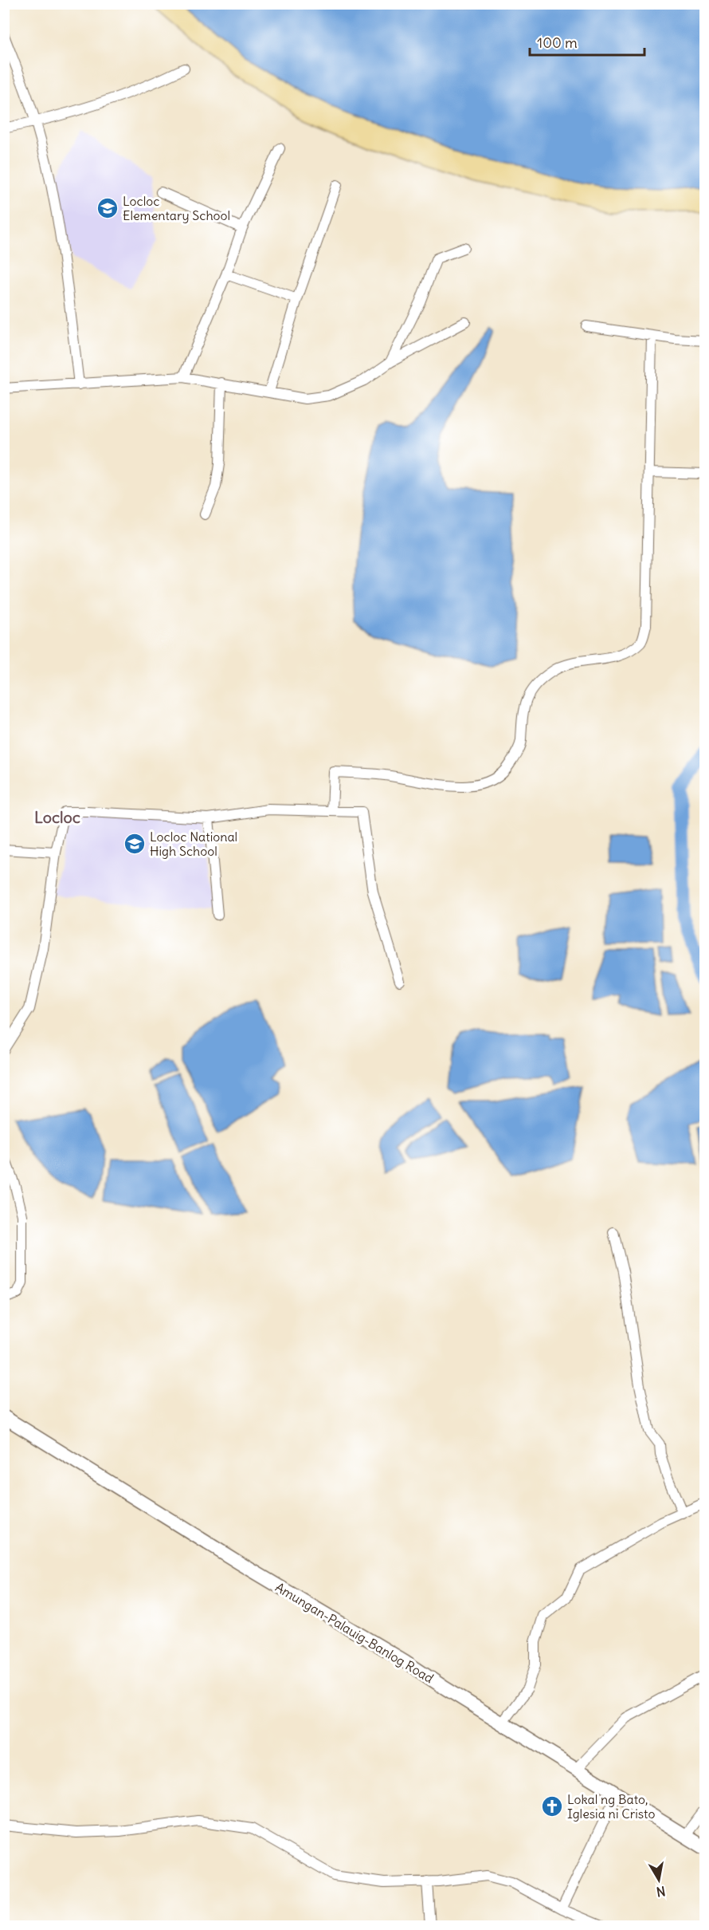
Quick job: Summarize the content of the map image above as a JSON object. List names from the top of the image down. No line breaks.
{"streets":{"main road":["Amungan-Palauig-Banlog Road"]},"districts":["Locloc"],"places":{"school or university":["Locloc Elementary School","Locloc National High School"],"church":["Lokal ng Bato, Iglesia ni Cristo"]},"scale_bar":"100 m","north":"bottom"}
